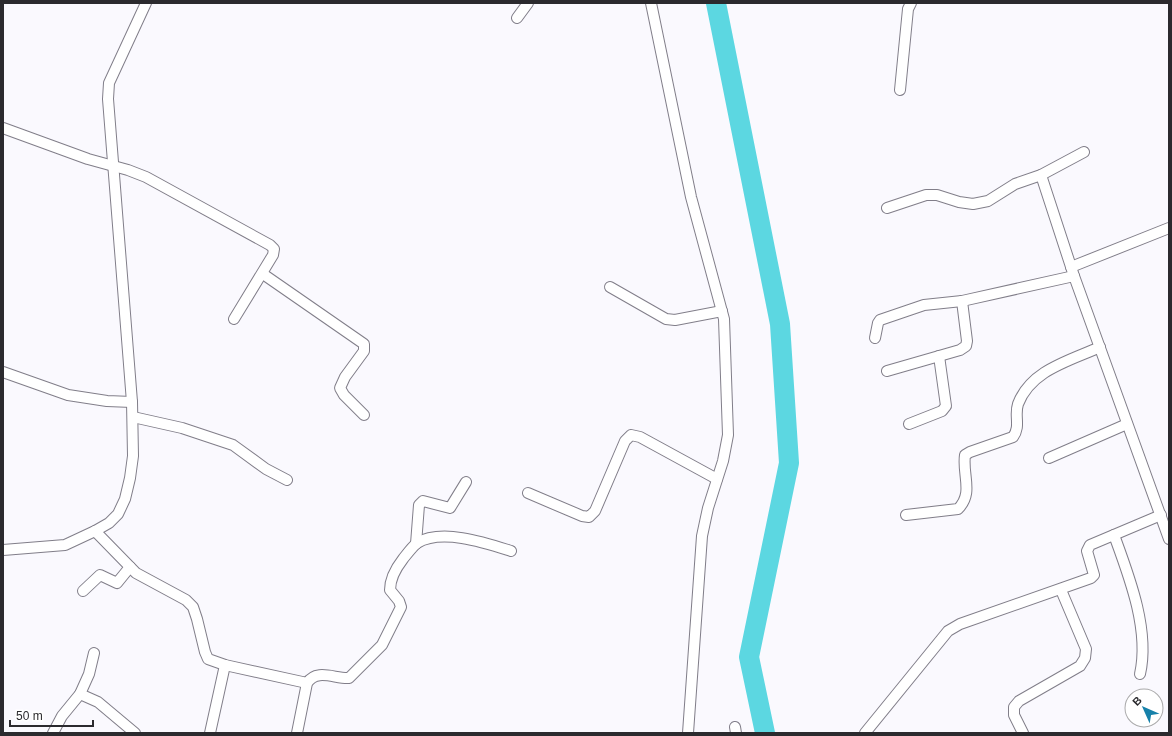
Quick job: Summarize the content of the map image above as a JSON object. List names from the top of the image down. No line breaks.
{"scale_bar":"50 m","north":"top left"}
